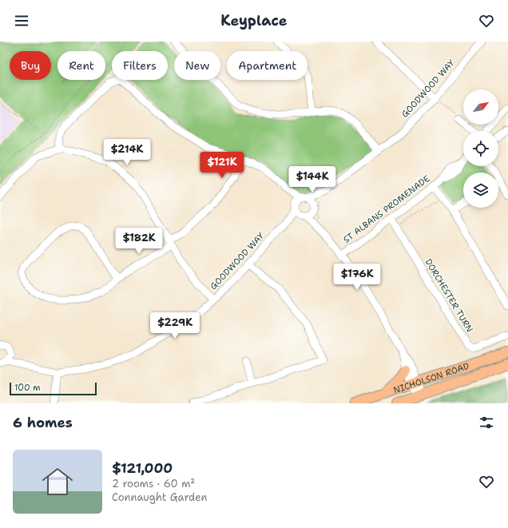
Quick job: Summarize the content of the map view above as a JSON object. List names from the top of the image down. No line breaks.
{"streets":{"main road":["NICHOLSON ROAD"],"street":["GOODWOOD WAY","ST ALBANS PROMENADE","DORCHESTER TURN"]},"crossings":[["ST ALBANS PROMENADE","DORCHESTER TURN"]],"scale_bar":"100 m","north":"top right","page":{"header":"Keyplace","chip":["Buy","Rent","Filters","New","Apartment"],"price":["$214K","$121K","$144K","$182K","$176K","$229K"],"scale":"100 m","heading":"6 homes","list":[{"name":"$121,000","note":"2 rooms · 60 m² · Connaught Garden"}]}}
